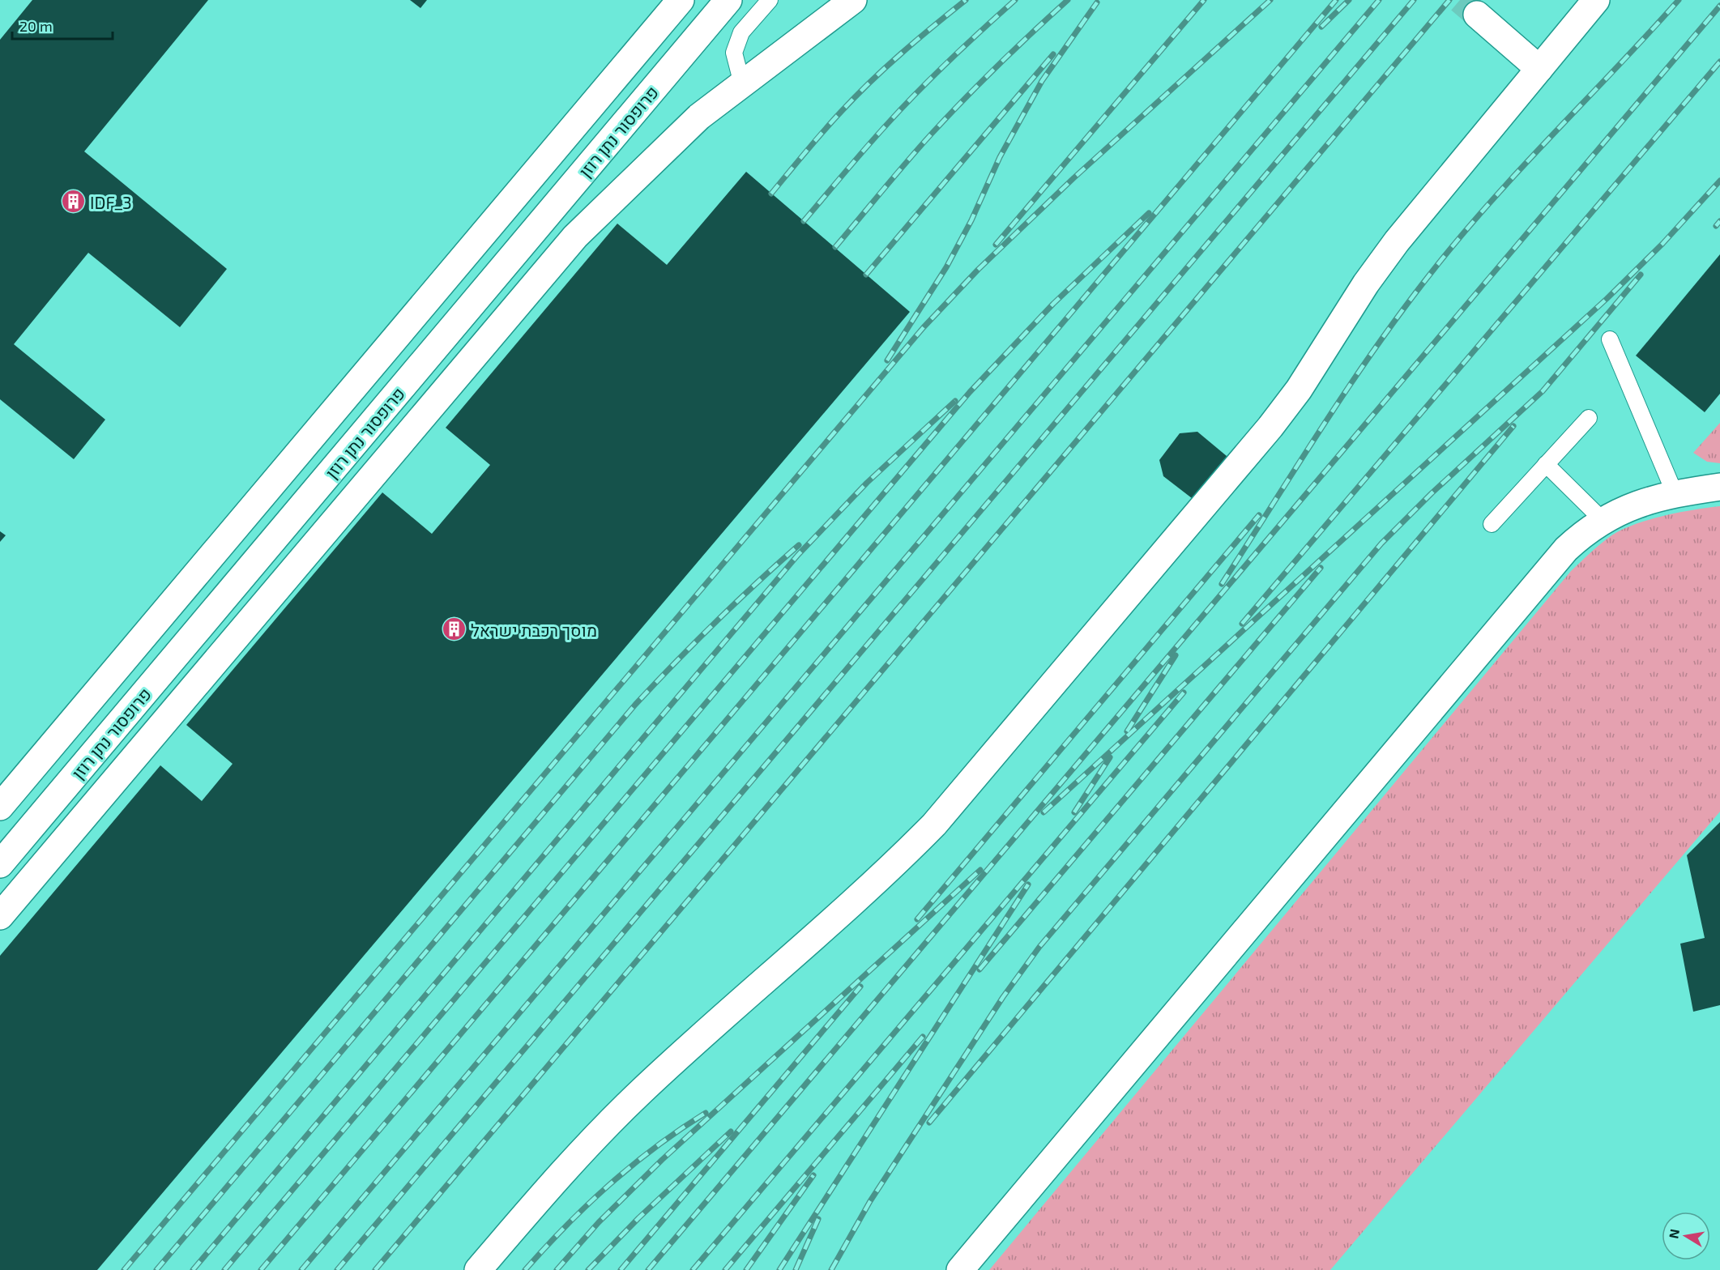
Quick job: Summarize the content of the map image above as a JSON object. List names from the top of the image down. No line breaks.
{"streets":{"street":["פרופסור נתן רוזן"]},"places":{"building":["IDF_3","מוסך רכבת ישראל"]},"scale_bar":"20 m","north":"left"}
